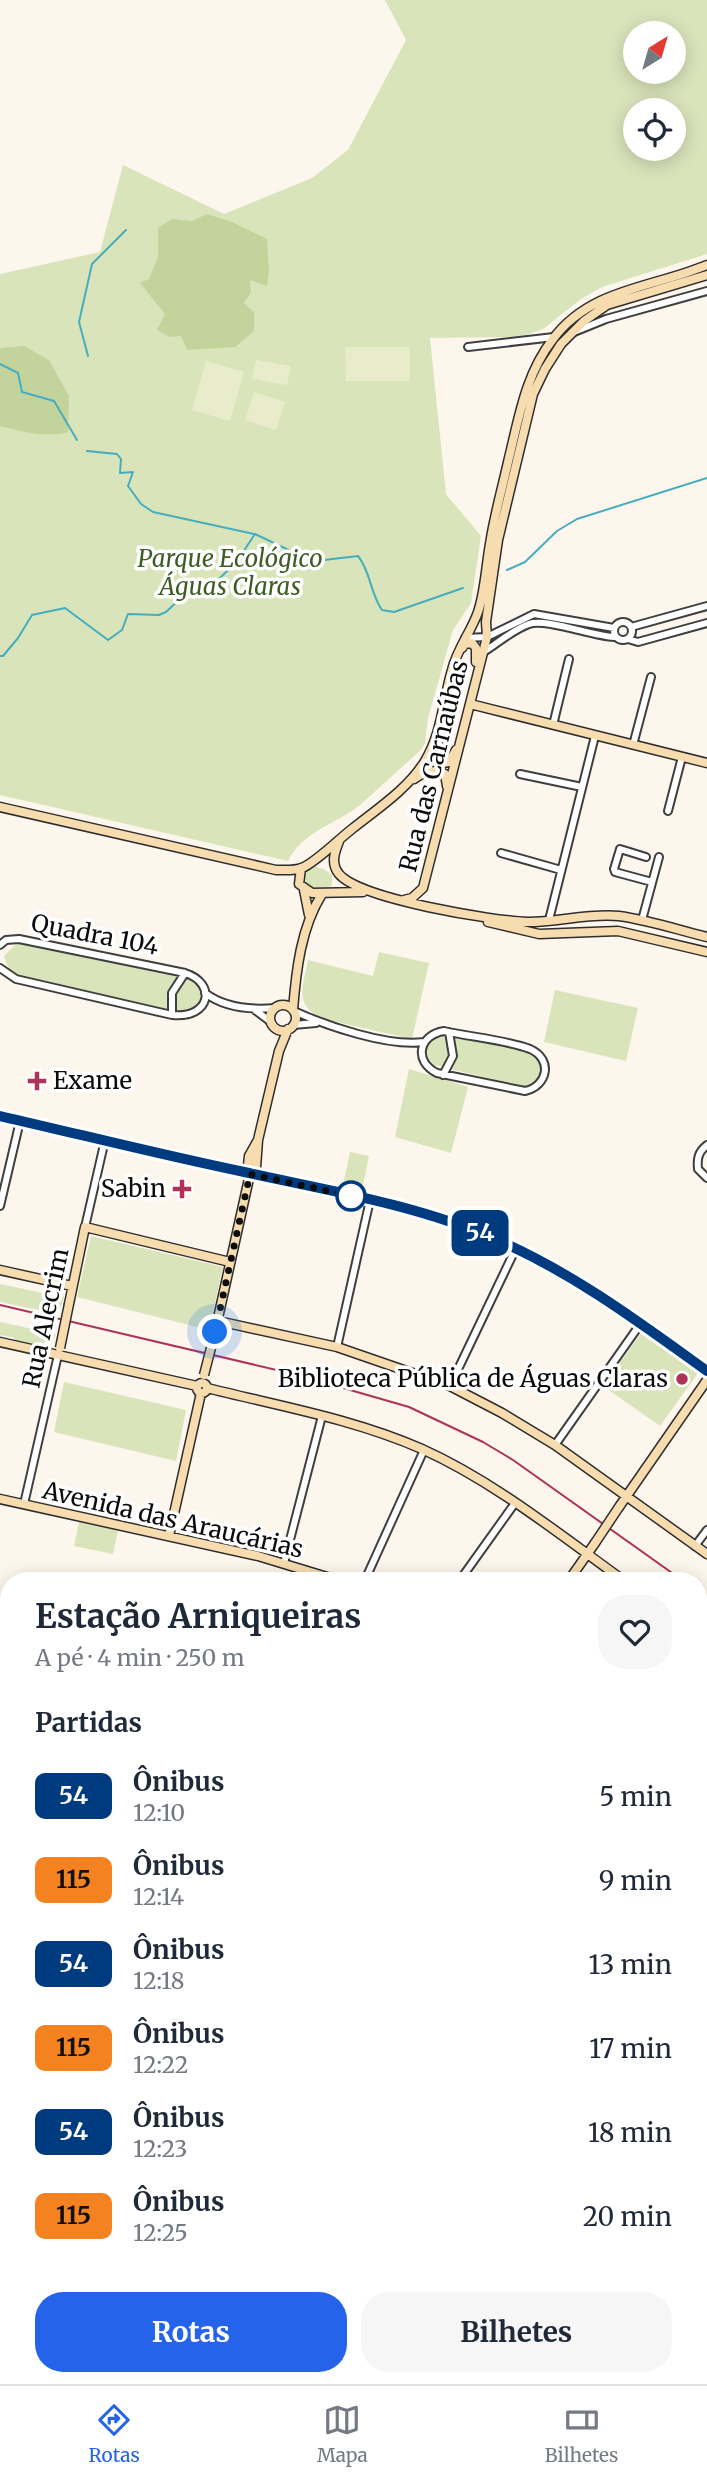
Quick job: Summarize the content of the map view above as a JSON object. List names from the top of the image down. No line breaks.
{"streets":{"street":["Rua das Carnaúbas","Quadra 104","Rua Alecrim","Avenida das Araucárias"]},"crossings":[["Rua Alecrim","Avenida das Araucárias"]],"parks":["Parque Ecológico Águas Claras"],"places":{"health":["Exame","Sabin"],"other":["Biblioteca Pública de Águas Claras"]},"lines":["bus line 54"],"north":"top right","page":{"on_map":"54","heading":[["Estação Arniqueiras","A pé · 4 min · 250 m"],"Partidas"],"list":[{"mark":"54","name":"Ônibus","note":"12:10","value":"5 min"},{"mark":"115","name":"Ônibus","note":"12:14","value":"9 min"},{"mark":"54","name":"Ônibus","note":"12:18","value":"13 min"},{"mark":"115","name":"Ônibus","note":"12:22","value":"17 min"},{"mark":"54","name":"Ônibus","note":"12:23","value":"18 min"},{"mark":"115","name":"Ônibus","note":"12:25","value":"20 min"}],"buttons":["Rotas","Bilhetes"],"tabs":["Rotas","Mapa","Bilhetes"]}}
